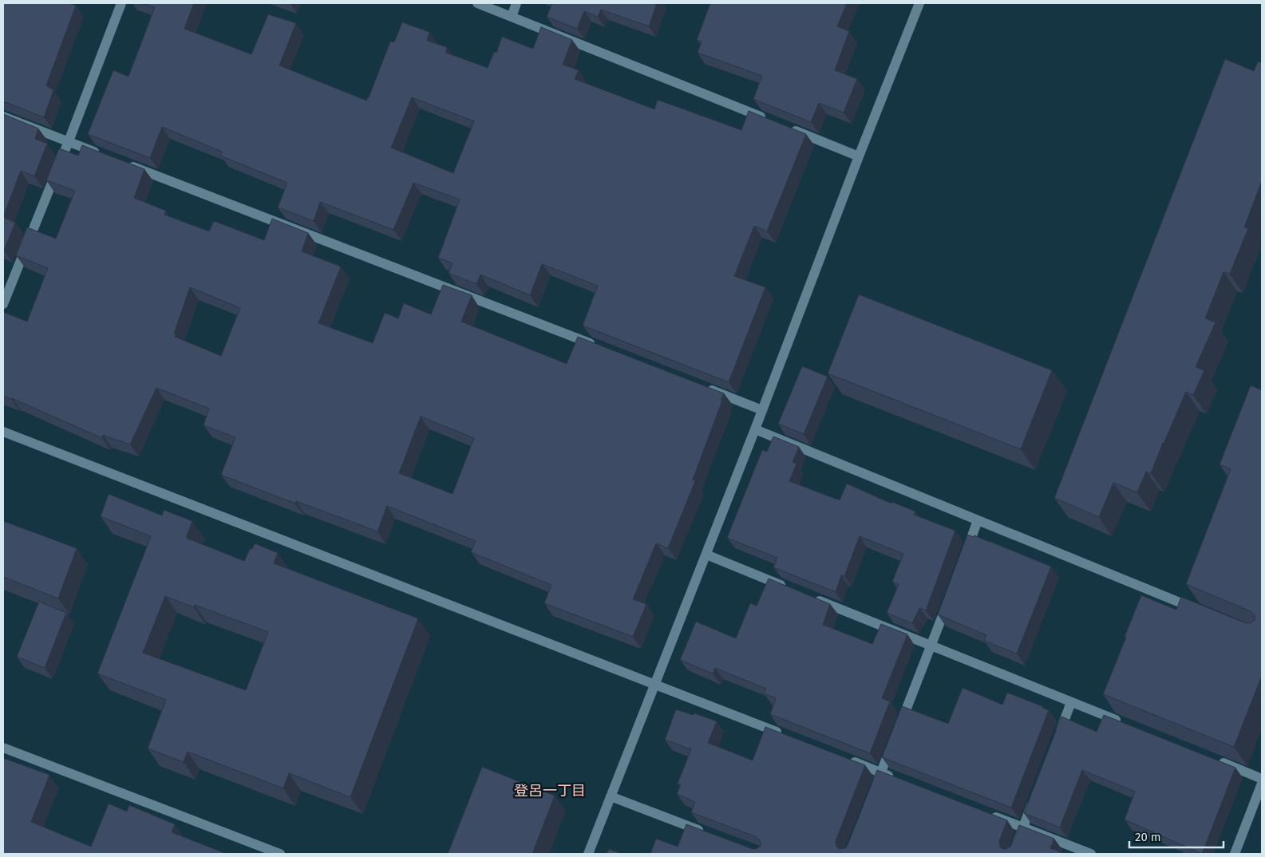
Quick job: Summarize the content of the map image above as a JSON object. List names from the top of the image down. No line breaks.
{"districts":["登呂一丁目"],"scale_bar":"20 m"}
